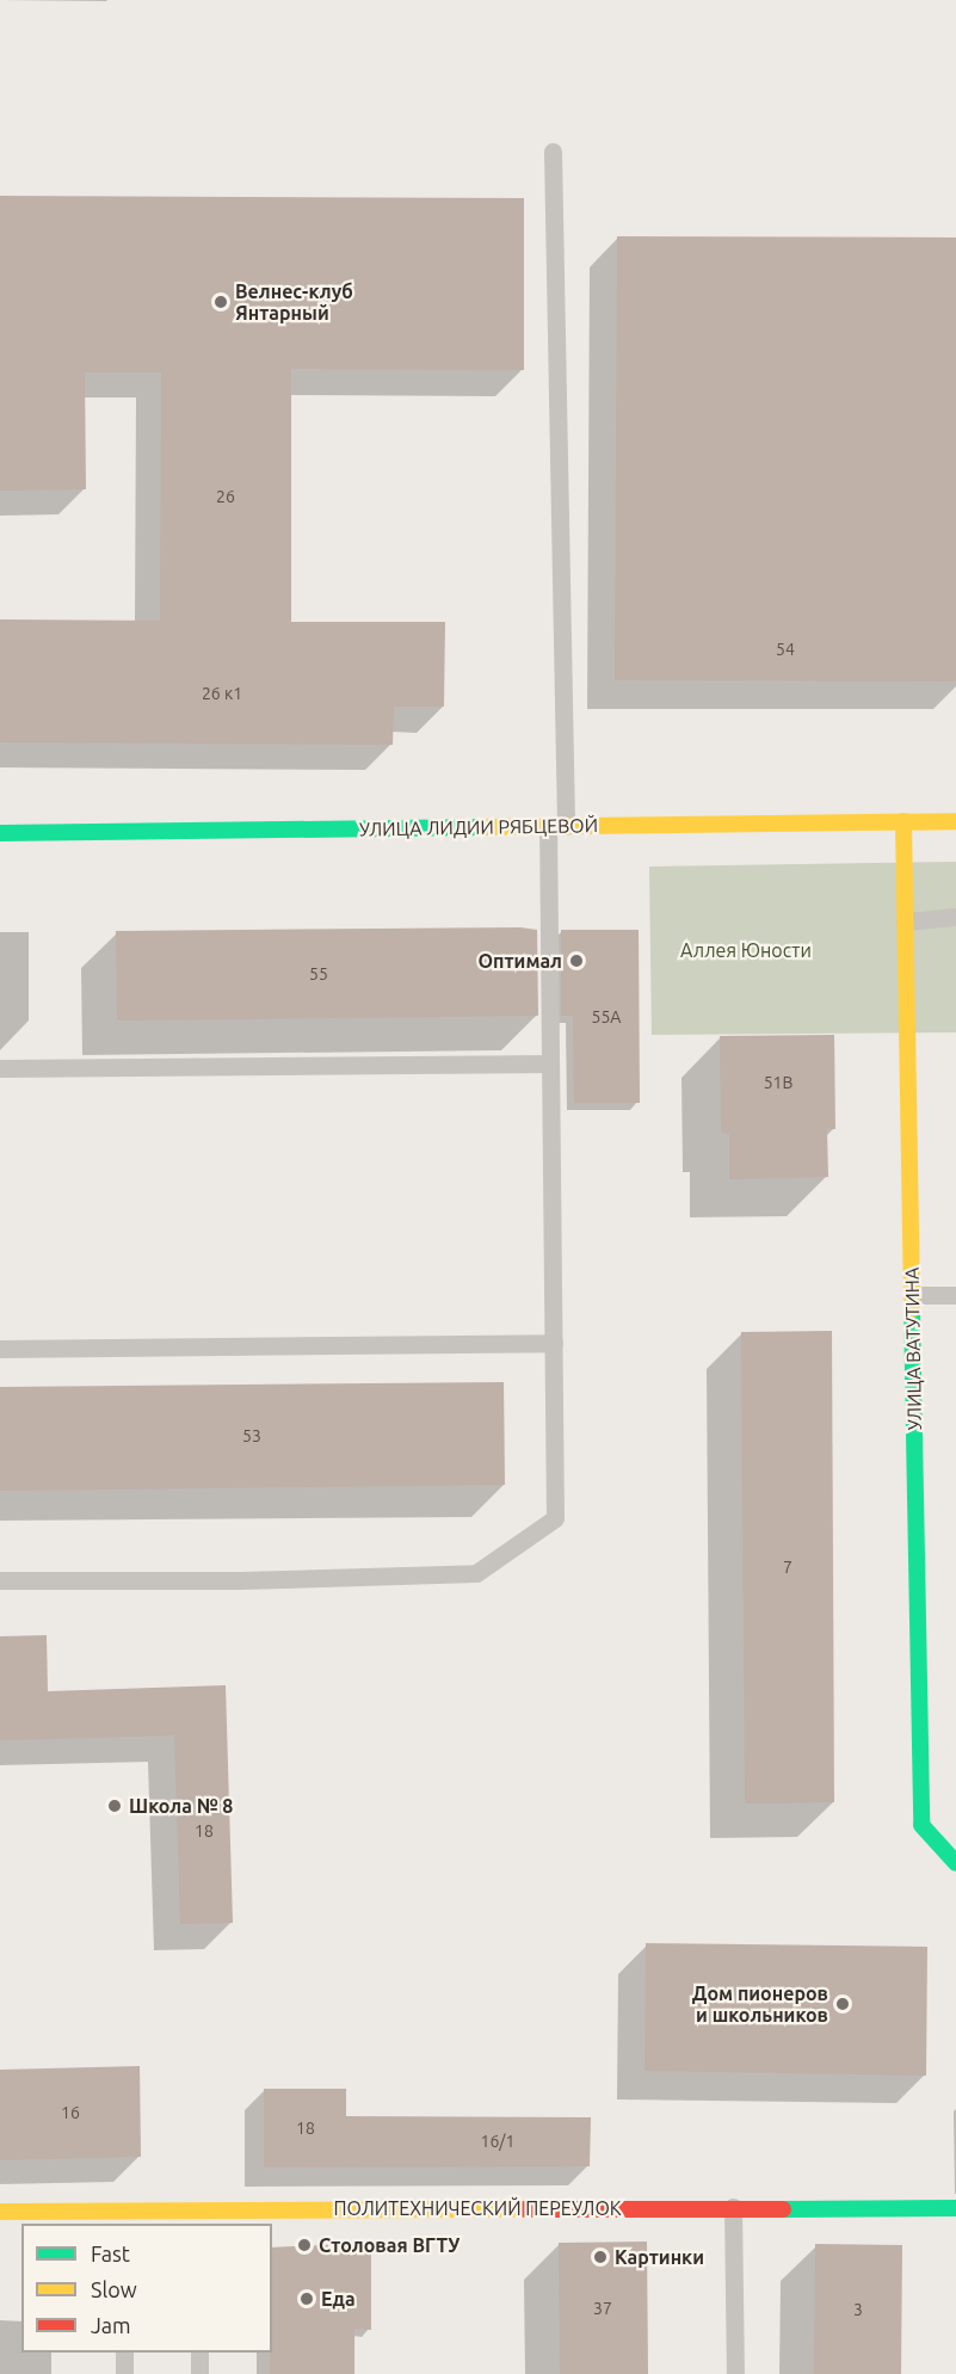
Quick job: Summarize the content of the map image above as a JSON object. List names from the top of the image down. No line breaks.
{"streets":{"street":["УЛИЦА ЛИДИИ РЯБЦЕВОЙ","УЛИЦА ВАТУТИНА","ПОЛИТЕХНИЧЕСКИЙ ПЕРЕУЛОК"]},"crossings":[["УЛИЦА ЛИДИИ РЯБЦЕВОЙ","УЛИЦА ВАТУТИНА"]],"parks":["Аллея Юности"],"places":["Велнес-клуб Янтарный","Оптимал","Школа № 8","Дом пионеров и школьников","Столовая ВГТУ","Картинки","Еда"],"house_numbers":["26","54","26 к1","55","55А","51В","53","7","18","16","18","16/1","37","3"],"legend":["Fast","Slow","Jam"]}
